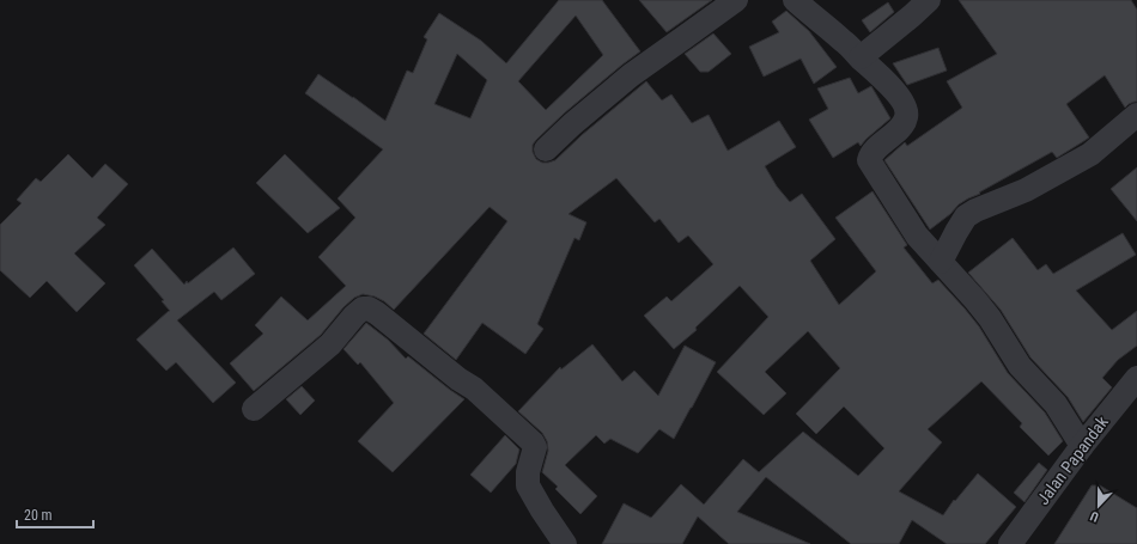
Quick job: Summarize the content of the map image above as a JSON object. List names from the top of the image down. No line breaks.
{"streets":{"street":["Jalan Papandak"]},"scale_bar":"20 m","north":"bottom"}
